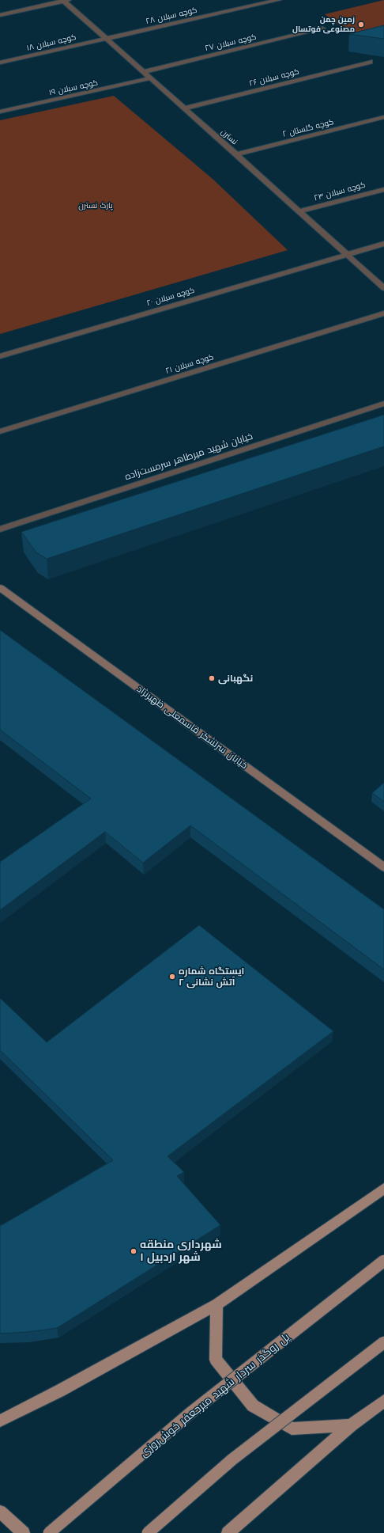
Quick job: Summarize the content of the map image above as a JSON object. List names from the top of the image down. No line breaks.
{"streets":{"main road":["پل روگذر سردار شهید میرجعفر خوش‌روزی"],"street":["کوچه سبلان ۲۸","کوچه سبلان ۱۸","کوچه سبلان ۲۷","کوچه سبلان ۲۶","کوچه سبلان ۱۹","کوچه گلستان ۲","نسترن","کوچه سبلان ۲۴","کوچه سبلان ۲۰","کوچه سبلان ۲۱","خیابان شهید میرطاهر سرمست‌زاده","خیابان سرلشکر قاسمعلی ظهیرنژاد"]},"crossings":[["کوچه سبلان ۲۸","کوچه سبلان ۱۸"],["کوچه سبلان ۲۸","نسترن"],["کوچه سبلان ۱۸","نسترن"],["کوچه سبلان ۲۷","نسترن"],["کوچه سبلان ۲۶","نسترن"],["کوچه سبلان ۱۹","نسترن"],["کوچه گلستان ۲","نسترن"],["نسترن","کوچه سبلان ۲۴"],["نسترن","کوچه سبلان ۲۰"]],"parks":["پارک نسترن"],"places":["زمین چمن مصنوعی فوتسال","نگهبانی","ایستگاه شماره ۲ آتش نشانی","شهرداری منطقه ۱ شهر اردبیل"]}
